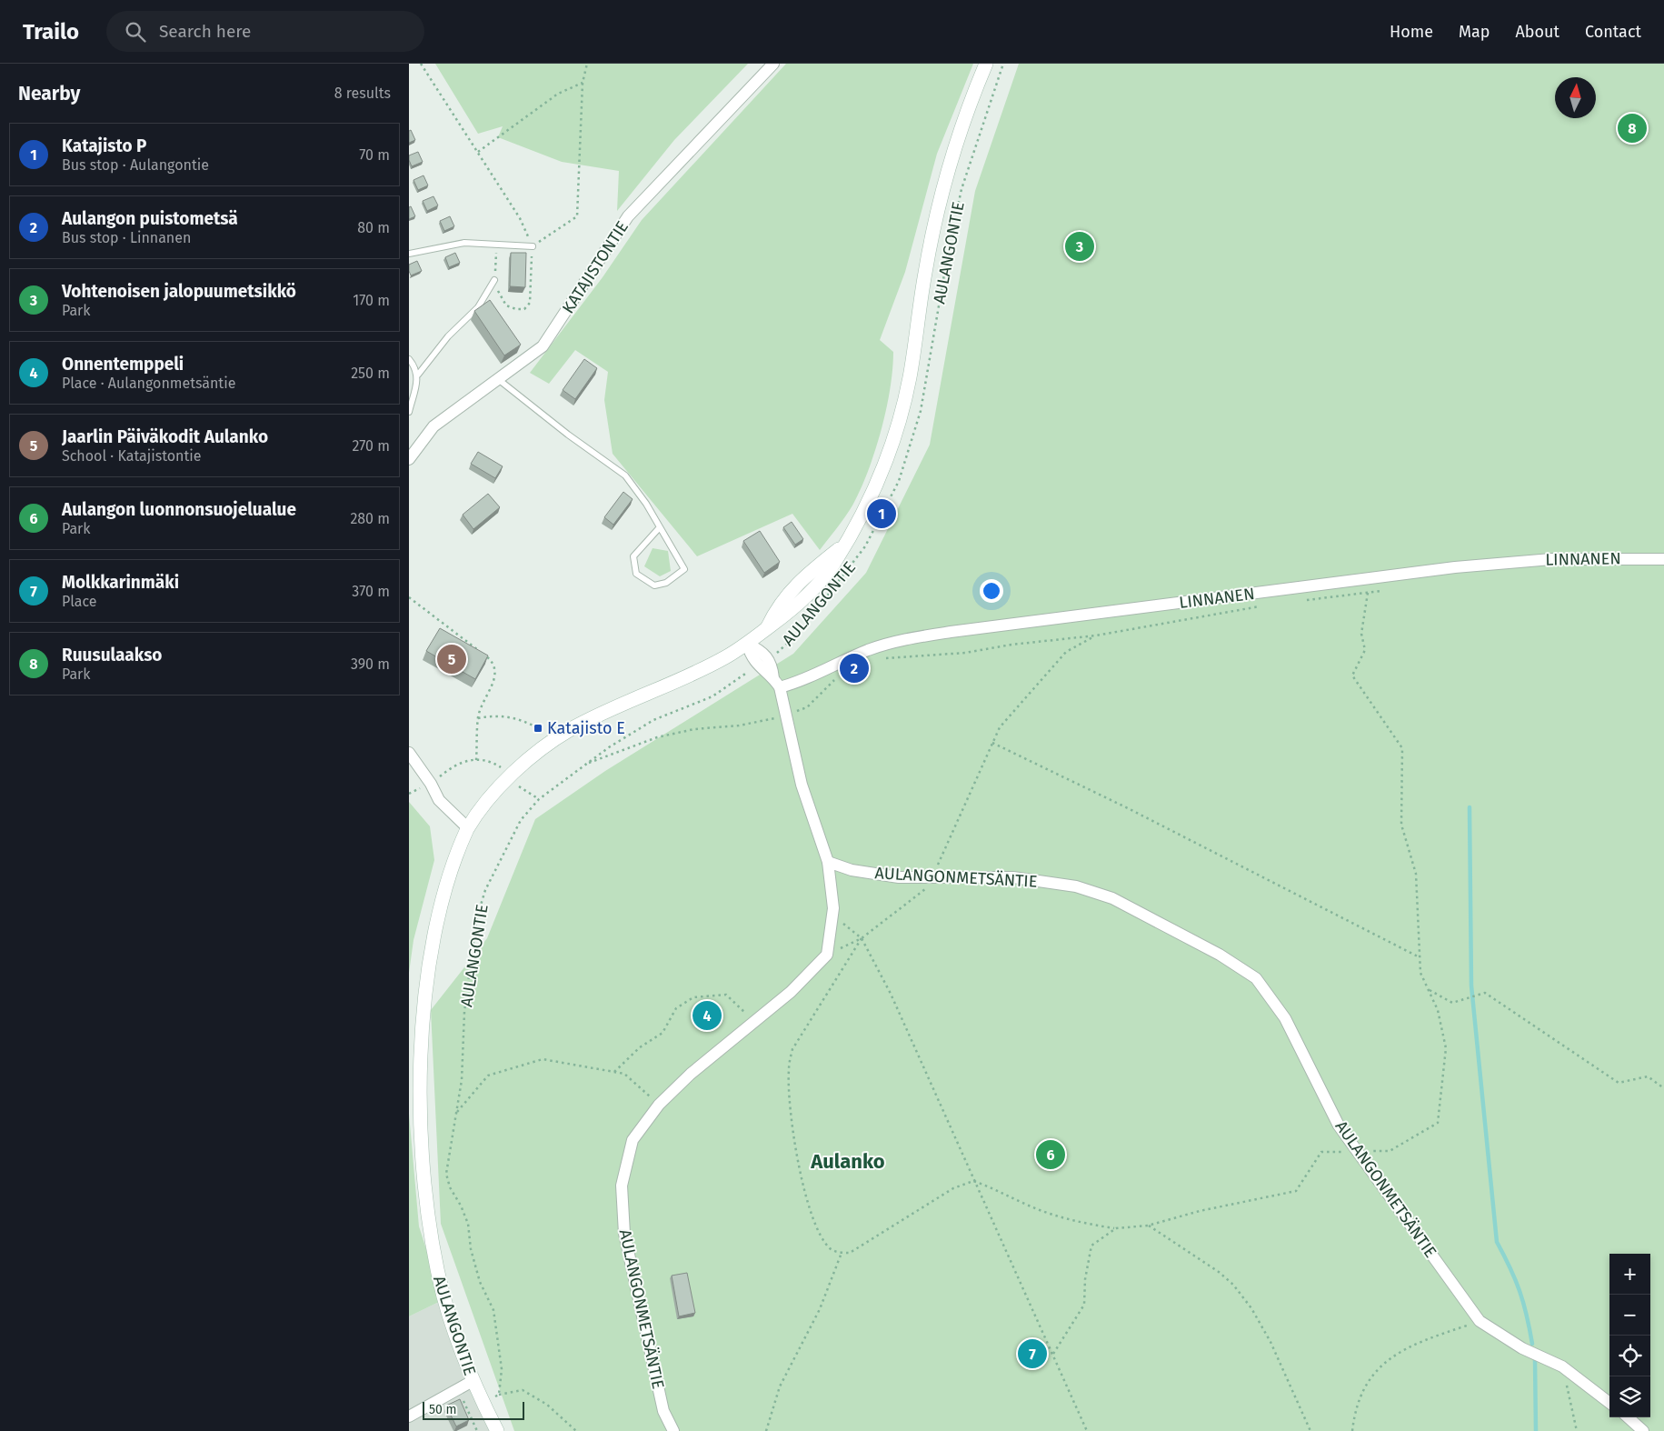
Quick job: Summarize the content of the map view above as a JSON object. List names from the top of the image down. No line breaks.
{"streets":{"street":["AULANGONTIE","KATAJISTONTIE","LINNANEN","AULANGONMETSÄNTIE"]},"districts":["Aulanko"],"places":{"transit":["Katajisto E"]},"scale_bar":"50 m","north":"top","page":{"header":"Trailo","search":"Search here","nav":["Home","Map","About","Contact"],"heading":["Nearby","8 results"],"pins":["8","3","1","5","2","4","6","7"],"list":[{"mark":"1","name":"Katajisto P","note":"Bus stop · Aulangontie","value":"70 m"},{"mark":"2","name":"Aulangon puistometsä","note":"Bus stop · Linnanen","value":"80 m"},{"mark":"3","name":"Vohtenoisen jalopuumetsikkö","note":"Park","value":"170 m"},{"mark":"4","name":"Onnentemppeli","note":"Place · Aulangonmetsäntie","value":"250 m"},{"mark":"5","name":"Jaarlin Päiväkodit Aulanko","note":"School · Katajistontie","value":"270 m"},{"mark":"6","name":"Aulangon luonnonsuojelualue","note":"Park","value":"280 m"},{"mark":"7","name":"Molkkarinmäki","note":"Place","value":"370 m"},{"mark":"8","name":"Ruusulaakso","note":"Park","value":"390 m"}],"map_buttons":["+","−"],"scale":"50 m"}}
